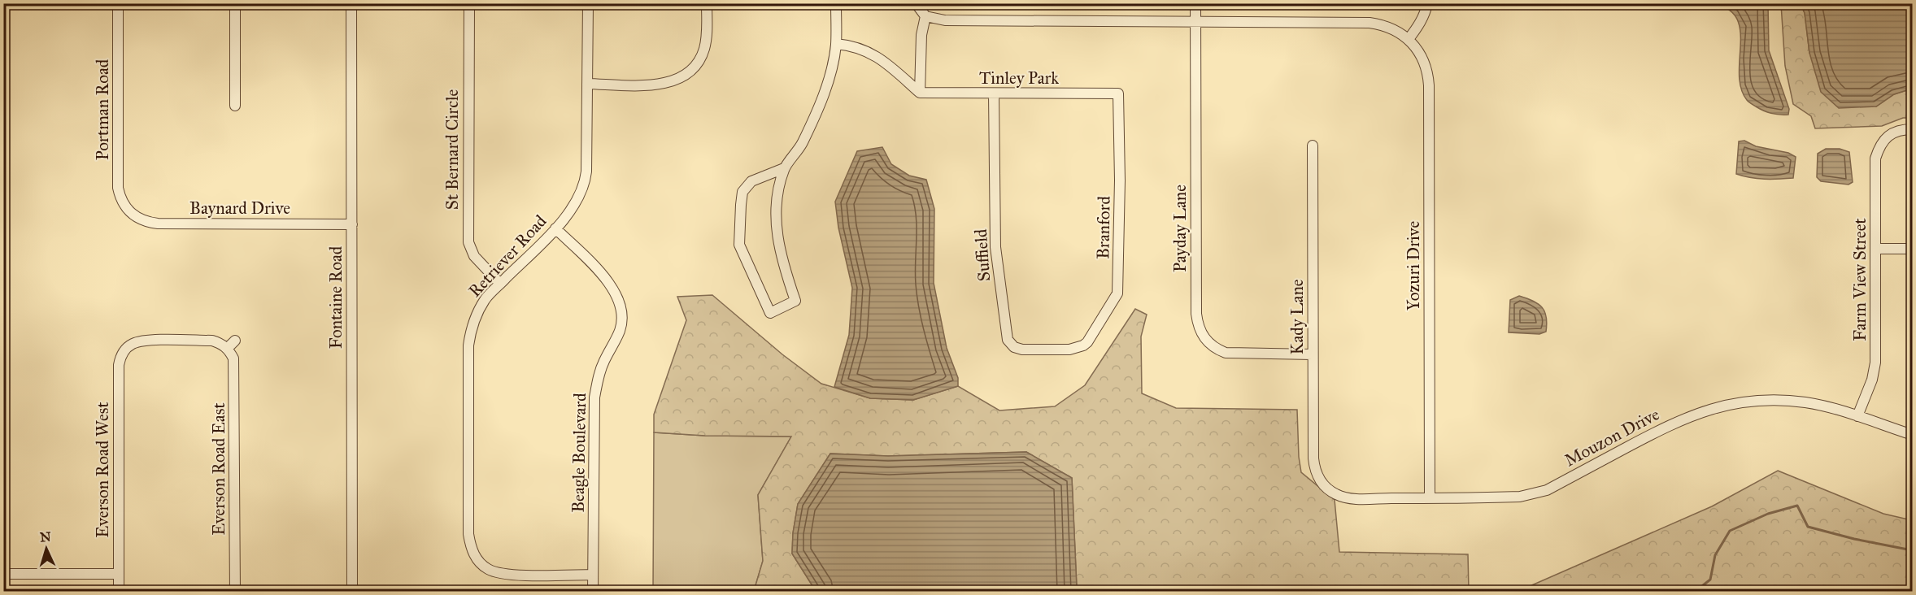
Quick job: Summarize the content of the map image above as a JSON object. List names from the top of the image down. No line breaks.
{"streets":{"street":["Tinley Park","Portman Road","St Bernard Circle","Baynard Drive","Branford","Payday Lane","Suffield","Retriever Road","Yozuri Drive","Farm View Street","Fontaine Road","Kady Lane","Mouzon Drive","Beagle Boulevard","Everson Road East","Everson Road West"]},"crossings":[["Tinley Park","Branford"],["Tinley Park","Suffield"],["Portman Road","Baynard Drive"],["St Bernard Circle","Retriever Road"],["Baynard Drive","Fontaine Road"],["Branford","Suffield"],["Payday Lane","Kady Lane"],["Retriever Road","Beagle Boulevard"],["Yozuri Drive","Mouzon Drive"],["Farm View Street","Mouzon Drive"],["Kady Lane","Mouzon Drive"],["Everson Road East","Everson Road West"]],"north":"top"}
